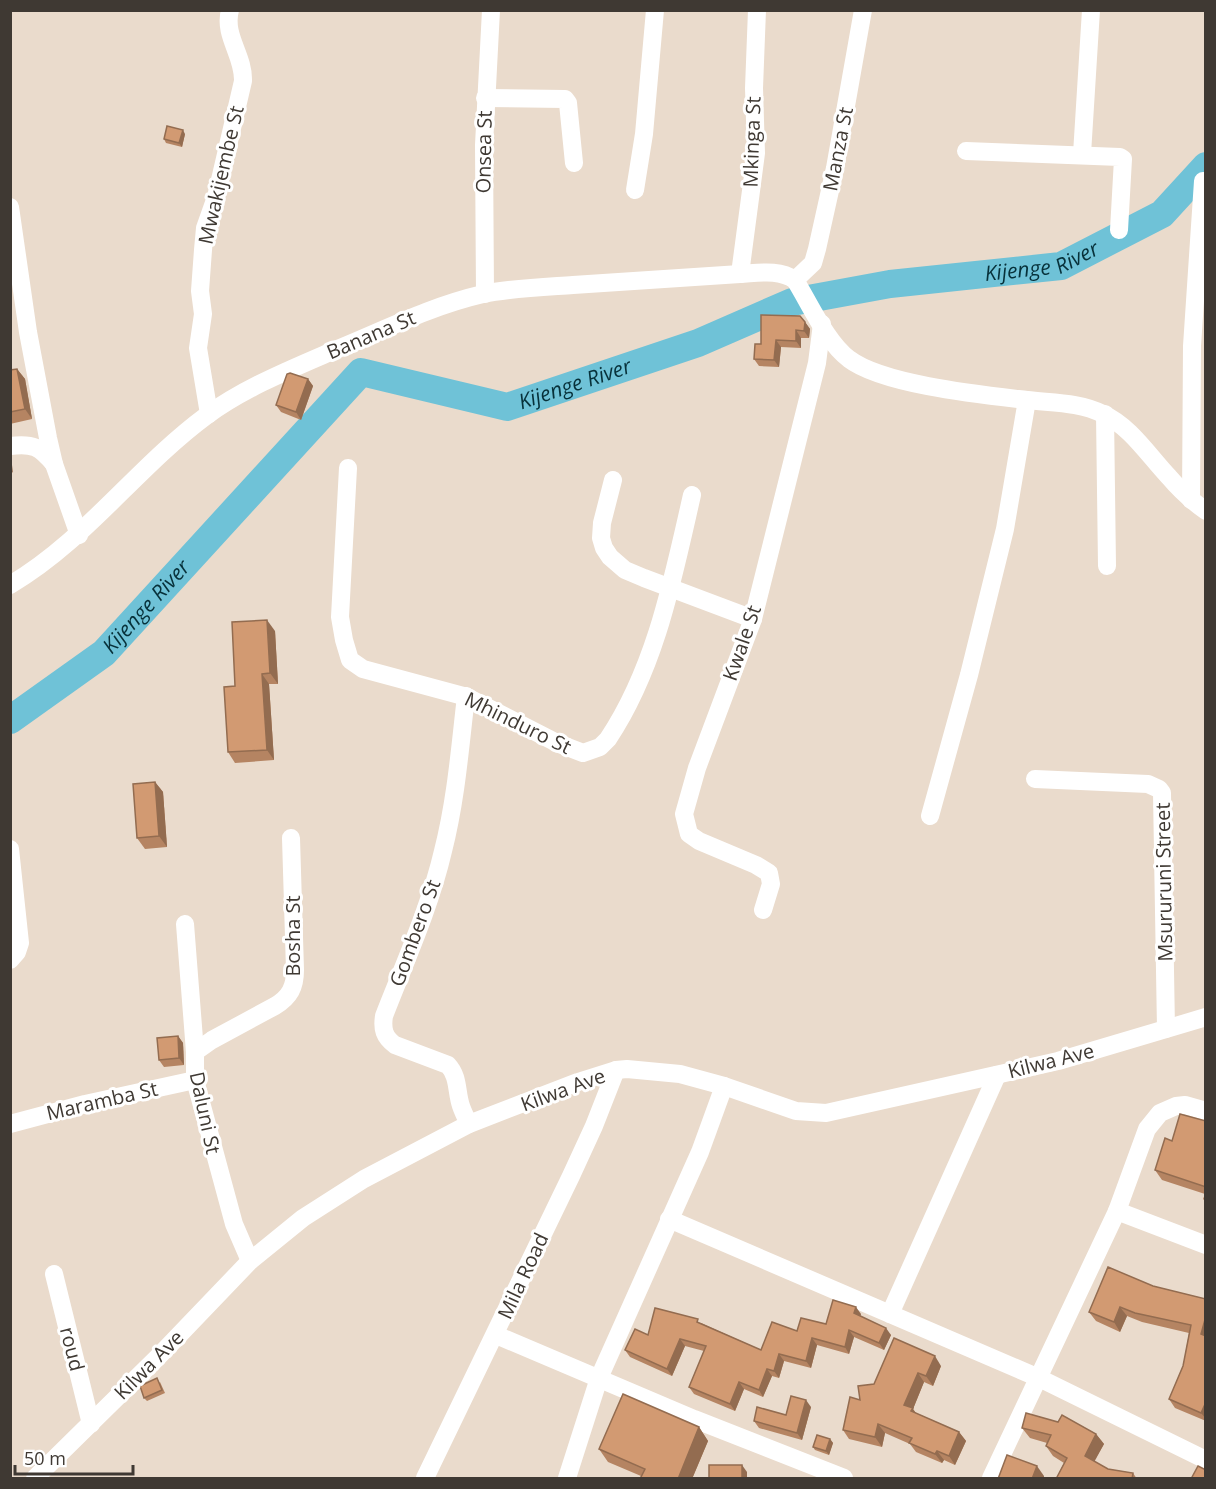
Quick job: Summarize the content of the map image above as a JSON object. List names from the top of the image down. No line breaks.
{"streets":{"street":["Mkinga St","Manza St","Onsea St","Mwakijembe St","Banana St","Kwale St","Mhinduro St","Msururuni Street","Gombero St","Bosha St","Kilwa Ave","Maramba St","Daluni St","Mila Road","roud"]},"crossings":[["Mkinga St","Banana St"],["Manza St","Banana St"],["Onsea St","Banana St"],["Mwakijembe St","Banana St"],["Mhinduro St","Gombero St"],["Msururuni Street","Kilwa Ave"],["Gombero St","Kilwa Ave"],["Bosha St","Daluni St"],["Kilwa Ave","Daluni St"],["Kilwa Ave","Mila Road"],["Kilwa Ave","roud"],["Maramba St","Daluni St"]],"water":["Kijenge River"],"scale_bar":"50 m"}
